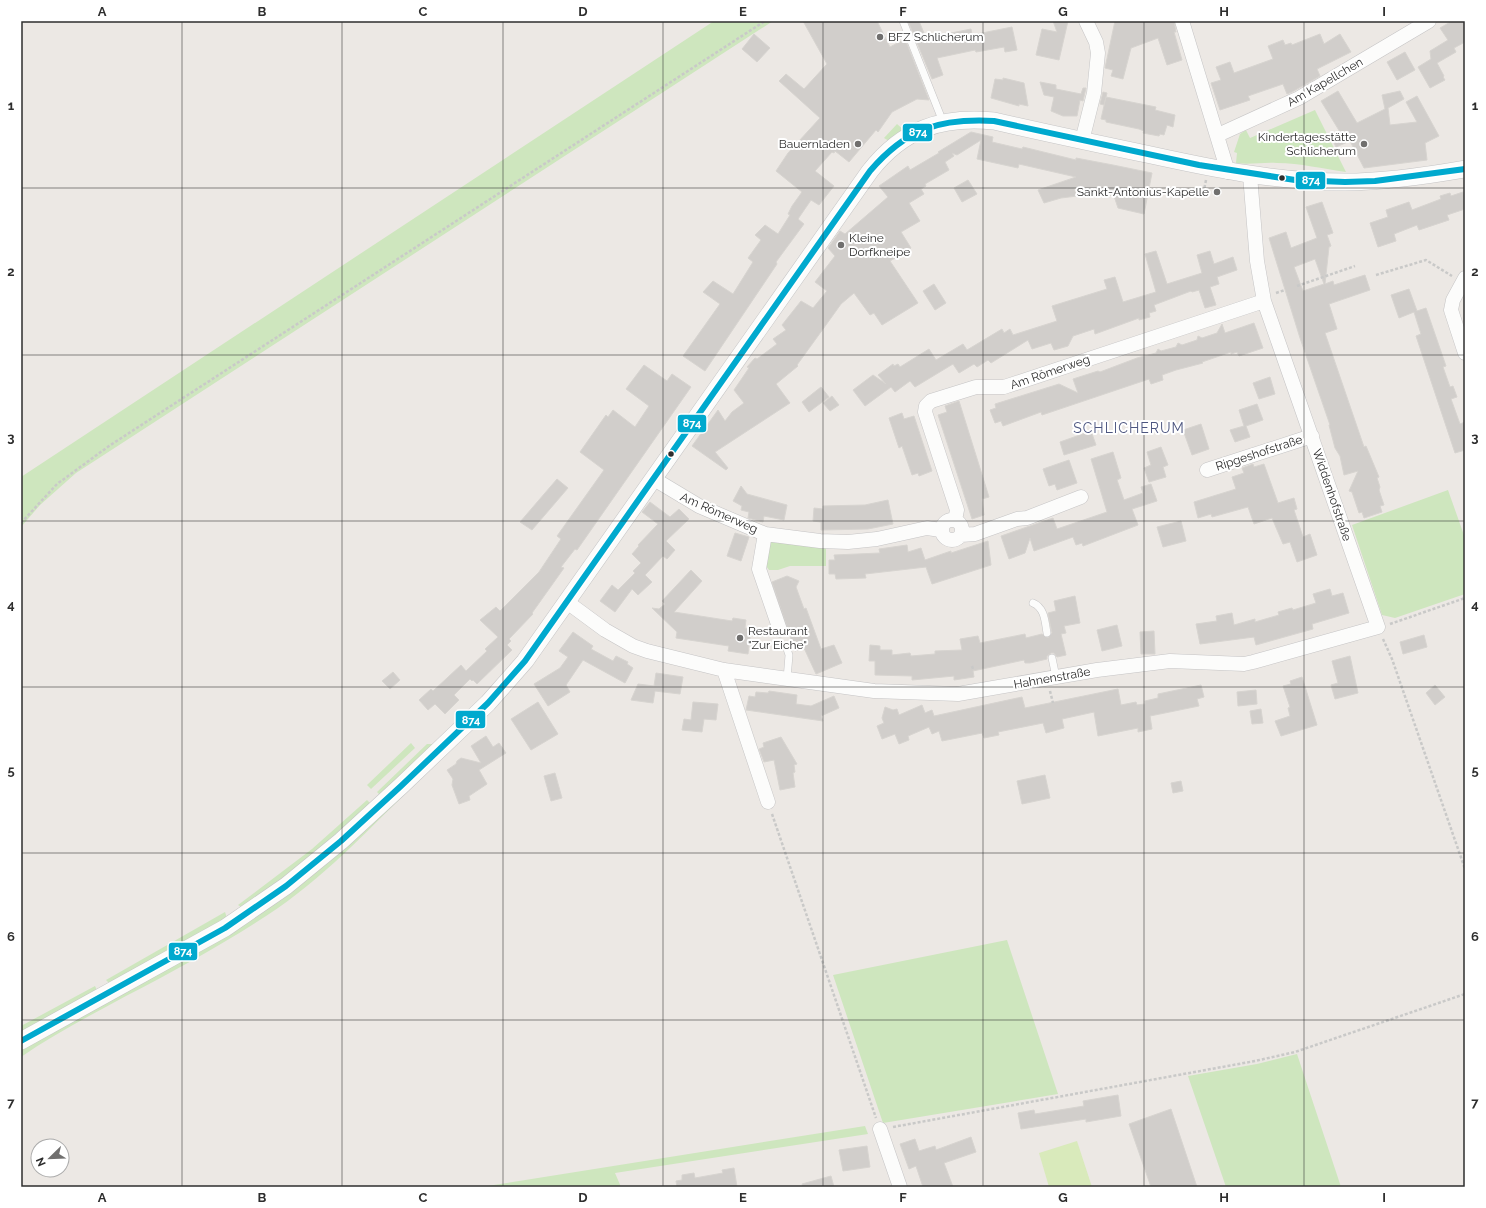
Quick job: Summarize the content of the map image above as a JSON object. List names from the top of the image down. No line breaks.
{"streets":{"street":["Am Kapellchen","Am Römerweg","Ripgeshofstraße","Widdenhofstraße","Hahnenstraße"]},"crossings":[["Am Römerweg","Widdenhofstraße"],["Ripgeshofstraße","Widdenhofstraße"],["Widdenhofstraße","Hahnenstraße"]],"districts":["SCHLICHERUM"],"places":["BFZ Schlicherum","Bauernladen","Kindertagesstätte Schlicherum","Sankt-Antonius-Kapelle","Kleine Dorfkneipe","Restaurant \"Zur Eiche\""],"lines":["transit line 874"],"north":"bottom left","grid":{"columns":["A","B","C","D","E","F","G","H","I"],"rows":["1","2","3","4","5","6","7"]}}
